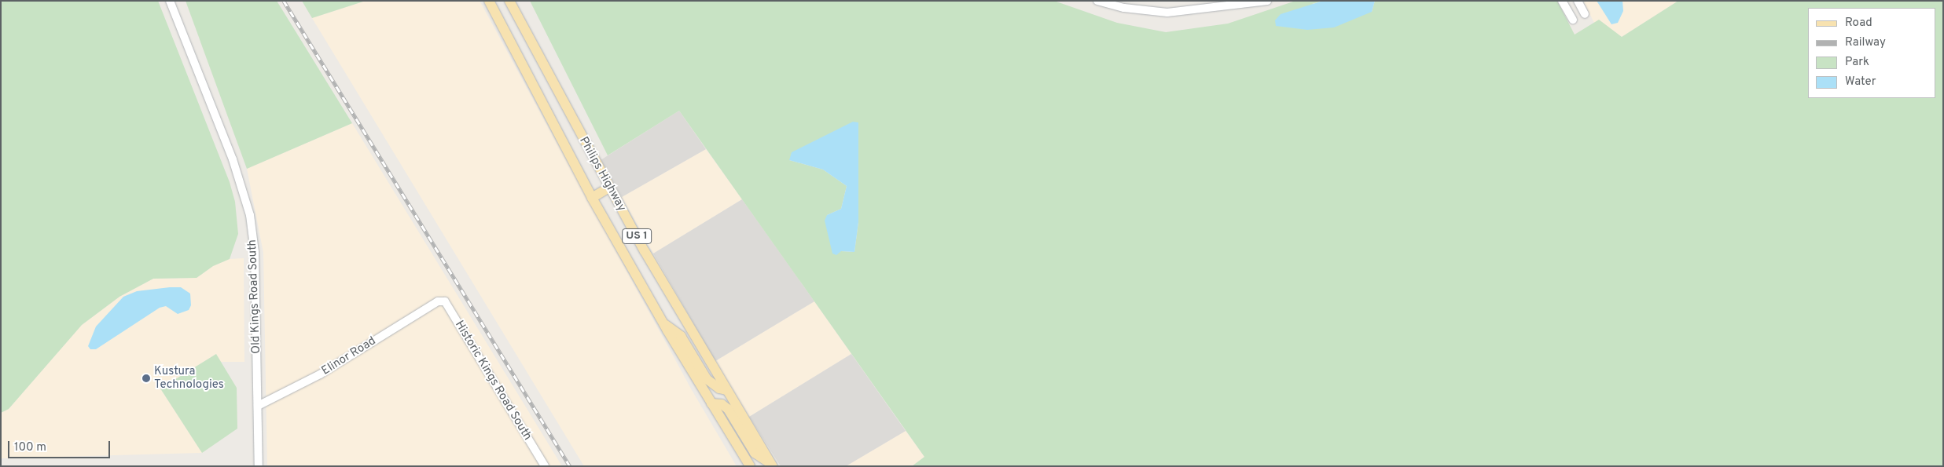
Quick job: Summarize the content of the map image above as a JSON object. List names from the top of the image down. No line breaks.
{"streets":{"main road":["Philips Highway","US 1"],"street":["Old Kings Road South","Elinor Road","Historic Kings Road South"]},"crossings":[["Old Kings Road South","Elinor Road"],["Elinor Road","Historic Kings Road South"]],"places":["Kustura Technologies"],"legend":["Road","Railway","Park","Water"],"scale_bar":"100 m"}
